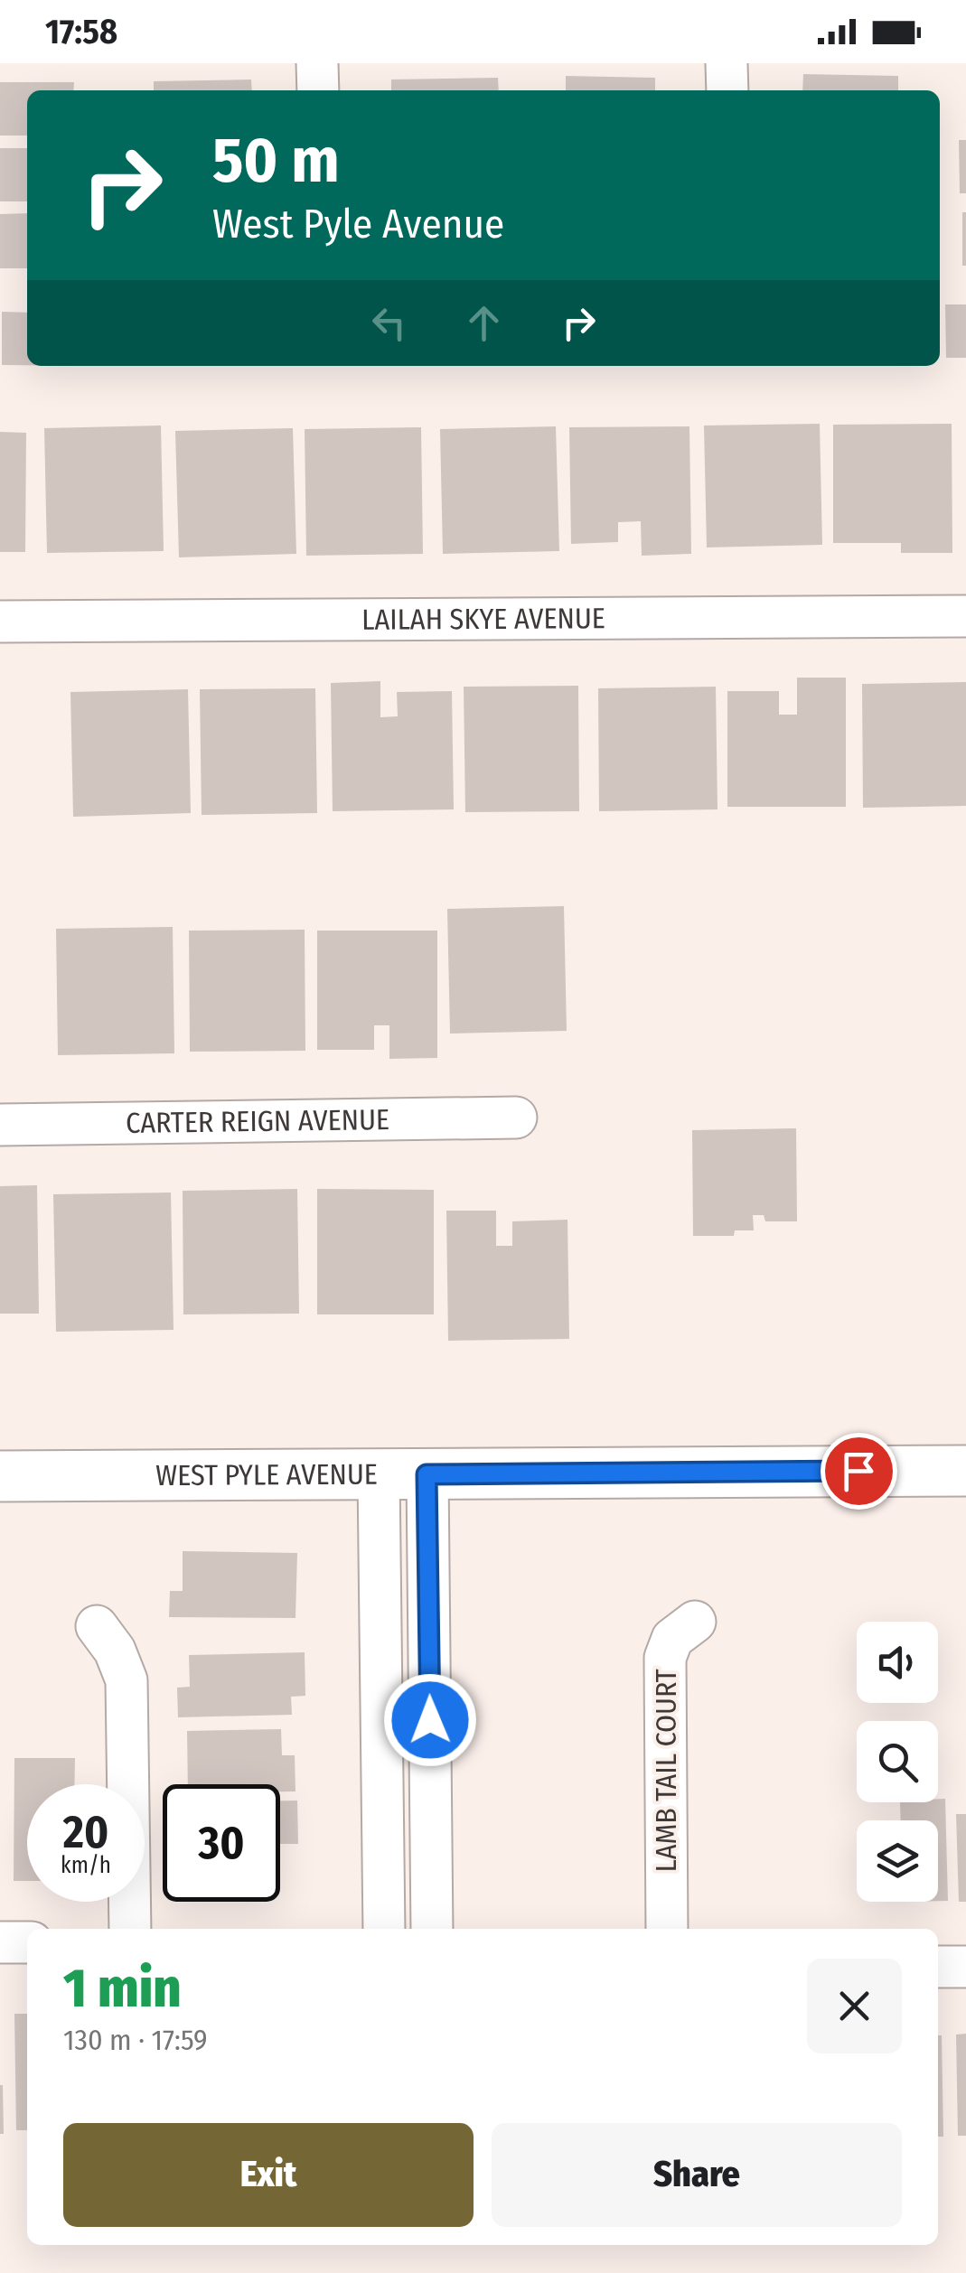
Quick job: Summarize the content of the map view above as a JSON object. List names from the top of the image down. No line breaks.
{"streets":{"street":["LAILAH SKYE AVENUE","CARTER REIGN AVENUE","WEST PYLE AVENUE","LAMB TAIL COURT"]},"page":{"status":"17:58","turn":["50 m","West Pyle Avenue"],"speed":"20 km/h","limit":"30","heading":["1 min","130 m · 17:59"],"buttons":["Exit","Share"]}}
